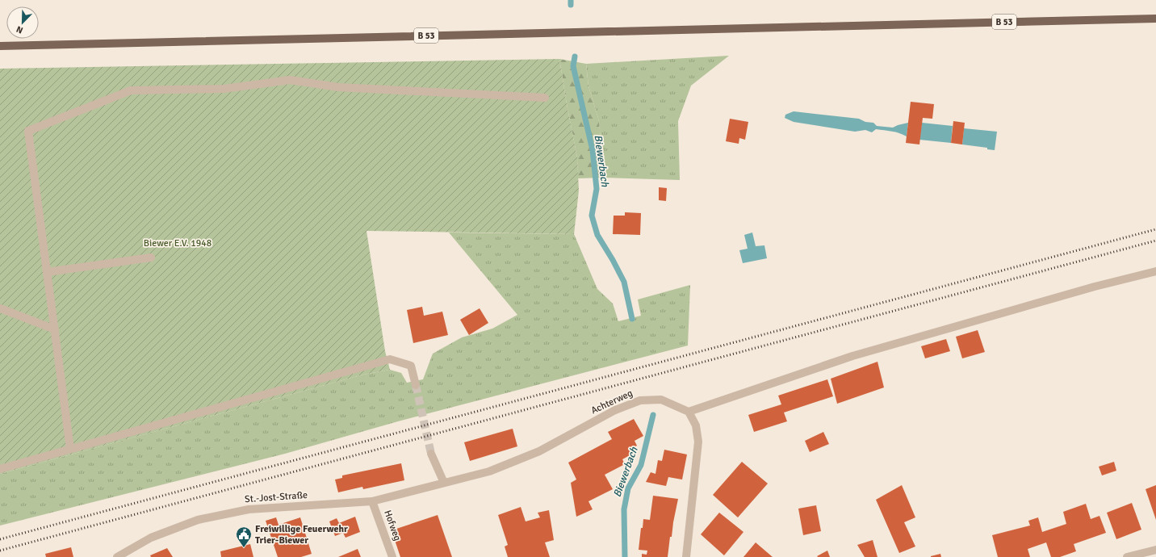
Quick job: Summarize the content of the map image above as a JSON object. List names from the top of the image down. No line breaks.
{"streets":{"main road":["B 53"],"street":["Achterweg","St.-Jost-Straße","Hofweg"]},"crossings":[["Achterweg","St.-Jost-Straße"],["St.-Jost-Straße","Hofweg"]],"water":["Biewerbach"],"parks":["Biewer E.V. 1948"],"places":{"public building":["Freiwillige Feuerwehr Trier-Biewer"]},"north":"bottom left"}
